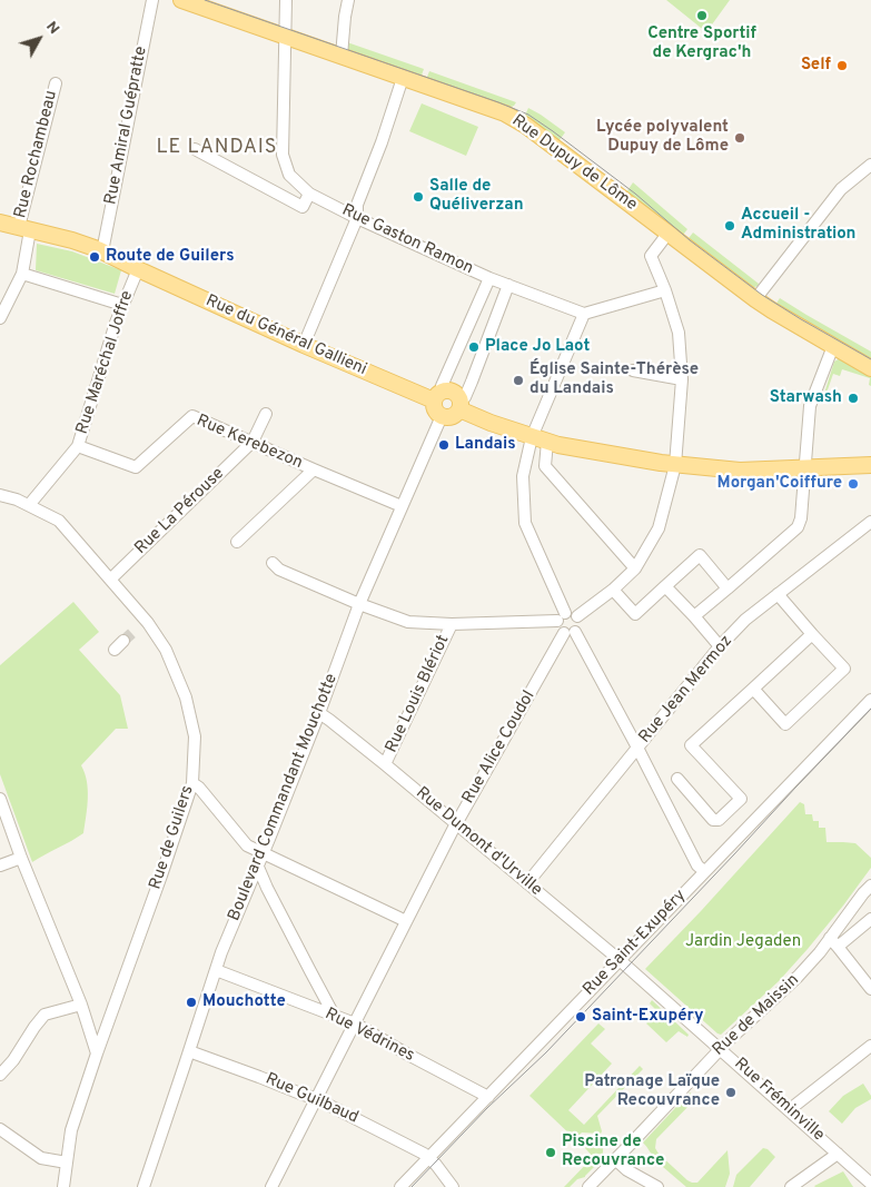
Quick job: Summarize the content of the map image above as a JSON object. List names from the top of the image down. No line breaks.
{"streets":{"main road":["Rue Dupuy de Lôme","Rue du Général Gallieni"],"street":["Rue Amiral Guépratte","Rue Rochambeau","Rue Gaston Ramon","Rue Maréchal Joffre","Rue Kerebezon","Rue La Pérouse","Rue Jean Mermoz","Rue Louis Blériot","Rue Alice Coudol","Boulevard Commandant Mouchotte","Rue de Guilers","Rue Dumont d'Urville","Rue Saint-Exupéry","Rue de Maissin","Rue Védrines","Rue Guilbaud","Rue Fréminville"]},"crossings":[["Rue Amiral Guépratte","Rue du Général Gallieni"],["Rue Rochambeau","Rue du Général Gallieni"],["Rue Dupuy de Lôme","Rue Gaston Ramon"],["Rue du Général Gallieni","Rue Maréchal Joffre"],["Rue du Général Gallieni","Boulevard Commandant Mouchotte"],["Rue Maréchal Joffre","Rue Kerebezon"],["Rue Maréchal Joffre","Rue de Guilers"],["Rue Kerebezon","Rue La Pérouse"],["Rue Kerebezon","Boulevard Commandant Mouchotte"],["Rue La Pérouse","Rue de Guilers"],["Rue Jean Mermoz","Rue Dumont d'Urville"],["Rue Louis Blériot","Rue Dumont d'Urville"],["Rue Alice Coudol","Rue Dumont d'Urville"],["Rue Alice Coudol","Rue Védrines"],["Rue Alice Coudol","Rue Guilbaud"],["Boulevard Commandant Mouchotte","Rue Dumont d'Urville"],["Boulevard Commandant Mouchotte","Rue Védrines"],["Boulevard Commandant Mouchotte","Rue Guilbaud"],["Rue Dumont d'Urville","Rue Saint-Exupéry"],["Rue Dumont d'Urville","Rue Fréminville"],["Rue Saint-Exupéry","Rue Védrines"],["Rue Saint-Exupéry","Rue Guilbaud"],["Rue de Maissin","Rue Fréminville"]],"districts":["LE LANDAIS"],"parks":["Jardin Jegaden"],"places":["Centre Sportif de Kergrac'h","Self","Lycée polyvalent Dupuy de Lôme","Salle de Quéliverzan","Accueil - Administration","Route de Guilers","Place Jo Laot","Église Sainte-Thérèse du Landais","Starwash","Landais","Morgan'Coiffure","Mouchotte","Saint-Exupéry","Patronage Laïque Recouvrance","Piscine de Recouvrance"],"north":"top right"}
